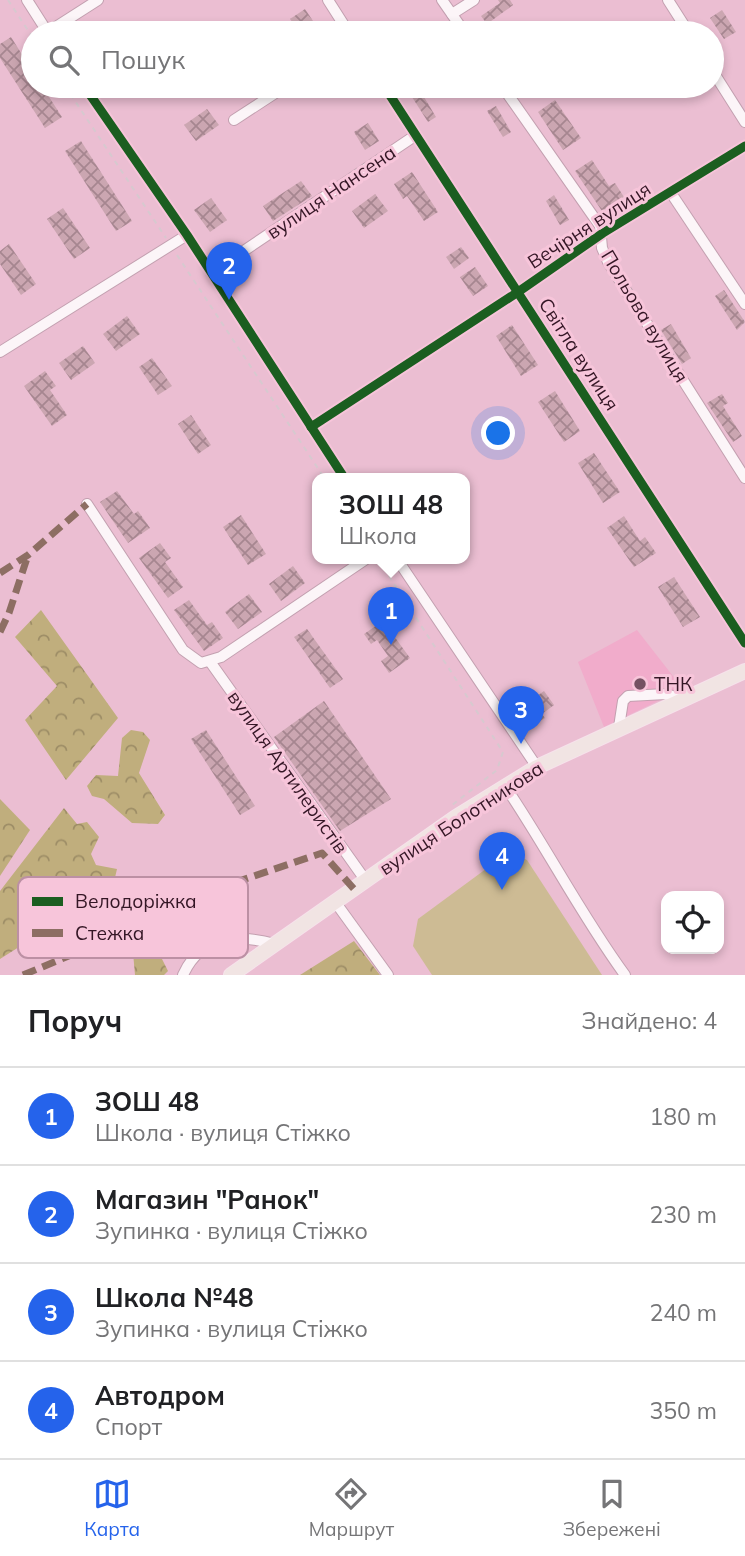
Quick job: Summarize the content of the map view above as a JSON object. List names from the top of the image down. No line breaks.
{"streets":{"main road":["вулиця Болотникова"],"street":["вулиця Нансена","Вечірня вулиця","Польова вулиця","Світла вулиця","вулиця Артилеристів"]},"crossings":[["вулиця Нансена","Світла вулиця"],["Вечірня вулиця","Польова вулиця"],["Вечірня вулиця","Світла вулиця"],["вулиця Артилеристів","вулиця Болотникова"]],"places":["ТНК"],"legend":["Велодоріжка","Стежка"],"page":{"search":"Пошук","pins":["2","1","3","4"],"popup":["ЗОШ 48","Школа"],"heading":["Поруч","Знайдено: 4"],"list":[{"mark":"1","name":"ЗОШ 48","note":"Школа · вулиця Стіжко","value":"180 m"},{"mark":"2","name":"Магазин \"Ранок\"","note":"Зупинка · вулиця Стіжко","value":"230 m"},{"mark":"3","name":"Школа №48","note":"Зупинка · вулиця Стіжко","value":"240 m"},{"mark":"4","name":"Автодром","note":"Спорт","value":"350 m"}],"nav":["Карта","Маршрут","Збережені"]}}
